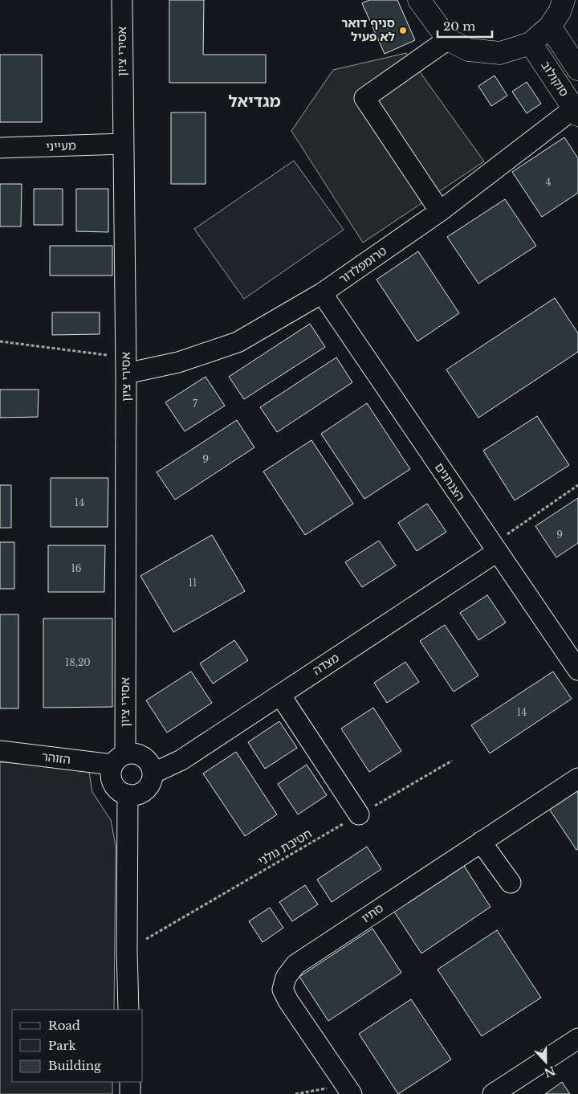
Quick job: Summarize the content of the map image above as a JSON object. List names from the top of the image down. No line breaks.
{"streets":{"main road":["סוקולוב"],"street":["אסירי ציון","מעייני","טרומפלדור","הצנחנים","מצדה","הזוהר","סתיו"],"path":["חטיבת גולני"]},"crossings":[["אסירי ציון","מעייני"],["אסירי ציון","טרומפלדור"],["אסירי ציון","מצדה"],["אסירי ציון","הזוהר"],["סוקולוב","טרומפלדור"],["טרומפלדור","הצנחנים"],["הצנחנים","מצדה"],["מצדה","הזוהר"]],"districts":["מגדיאל"],"places":["סניף דואר לא פעיל"],"house_numbers":["4","7","9","14","9","16","11","18,20","14"],"legend":["Road","Park","Building"],"scale_bar":"20 m","north":"bottom"}
